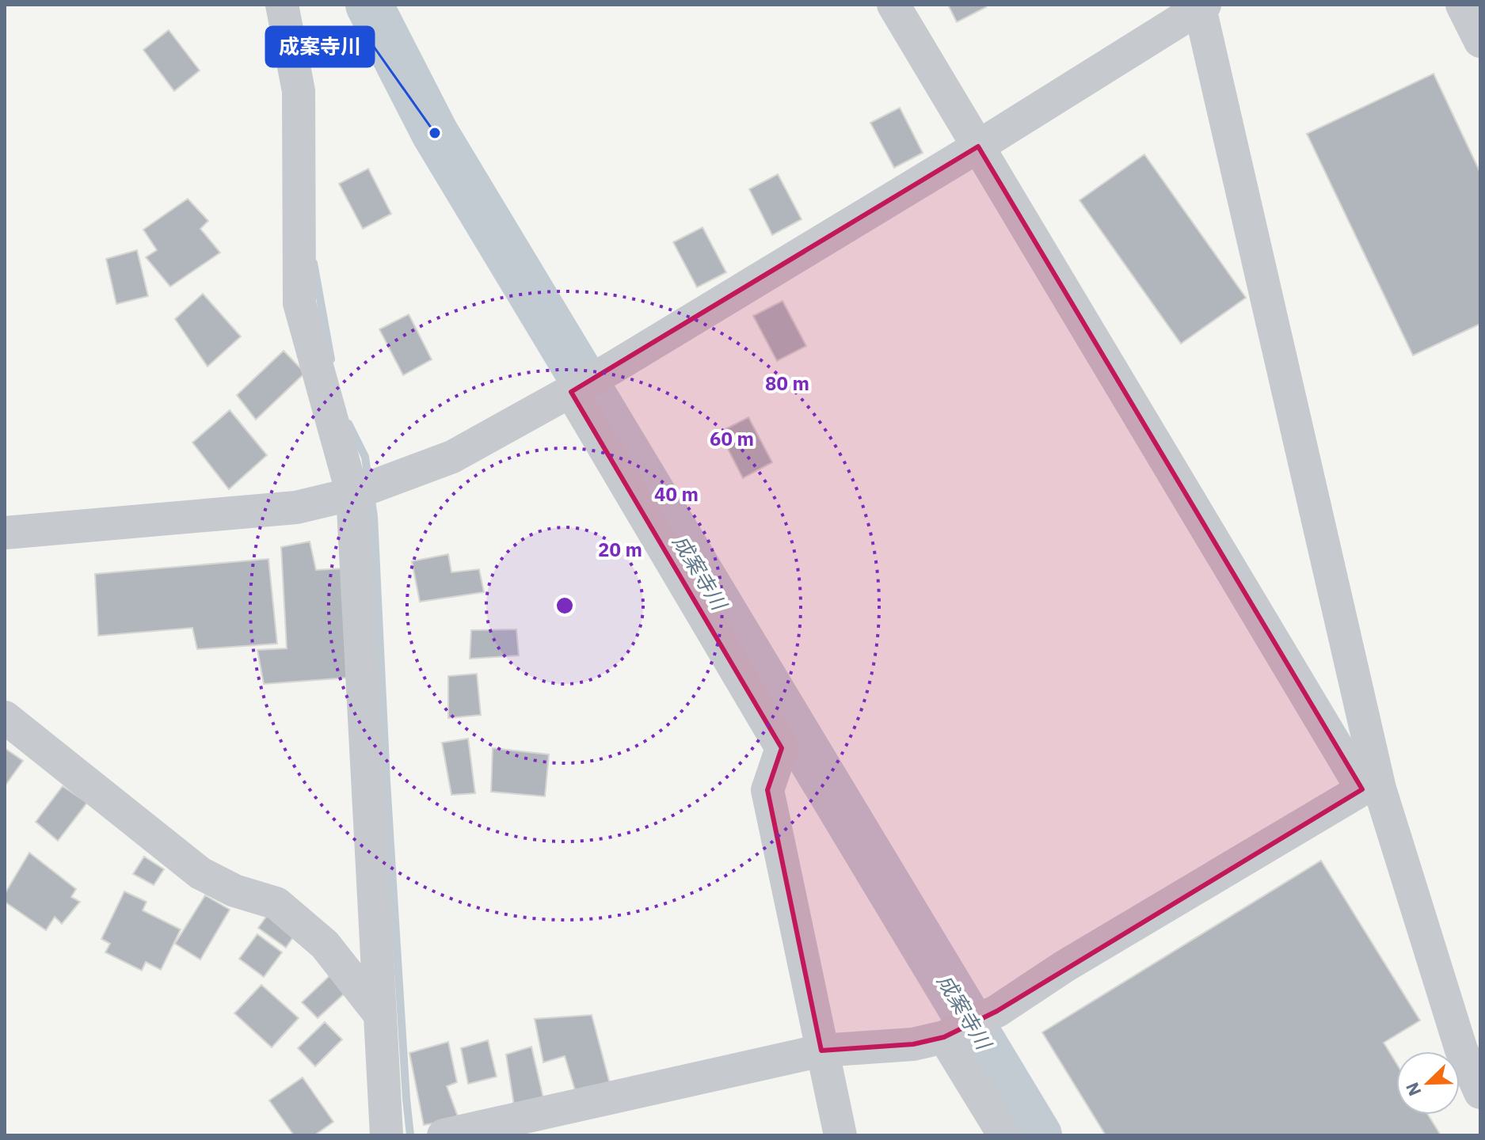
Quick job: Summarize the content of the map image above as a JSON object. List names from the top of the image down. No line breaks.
{"water":["成案寺川"],"places":["成案寺川"],"north":"bottom left","rings":["80 m","60 m","40 m","20 m"]}
